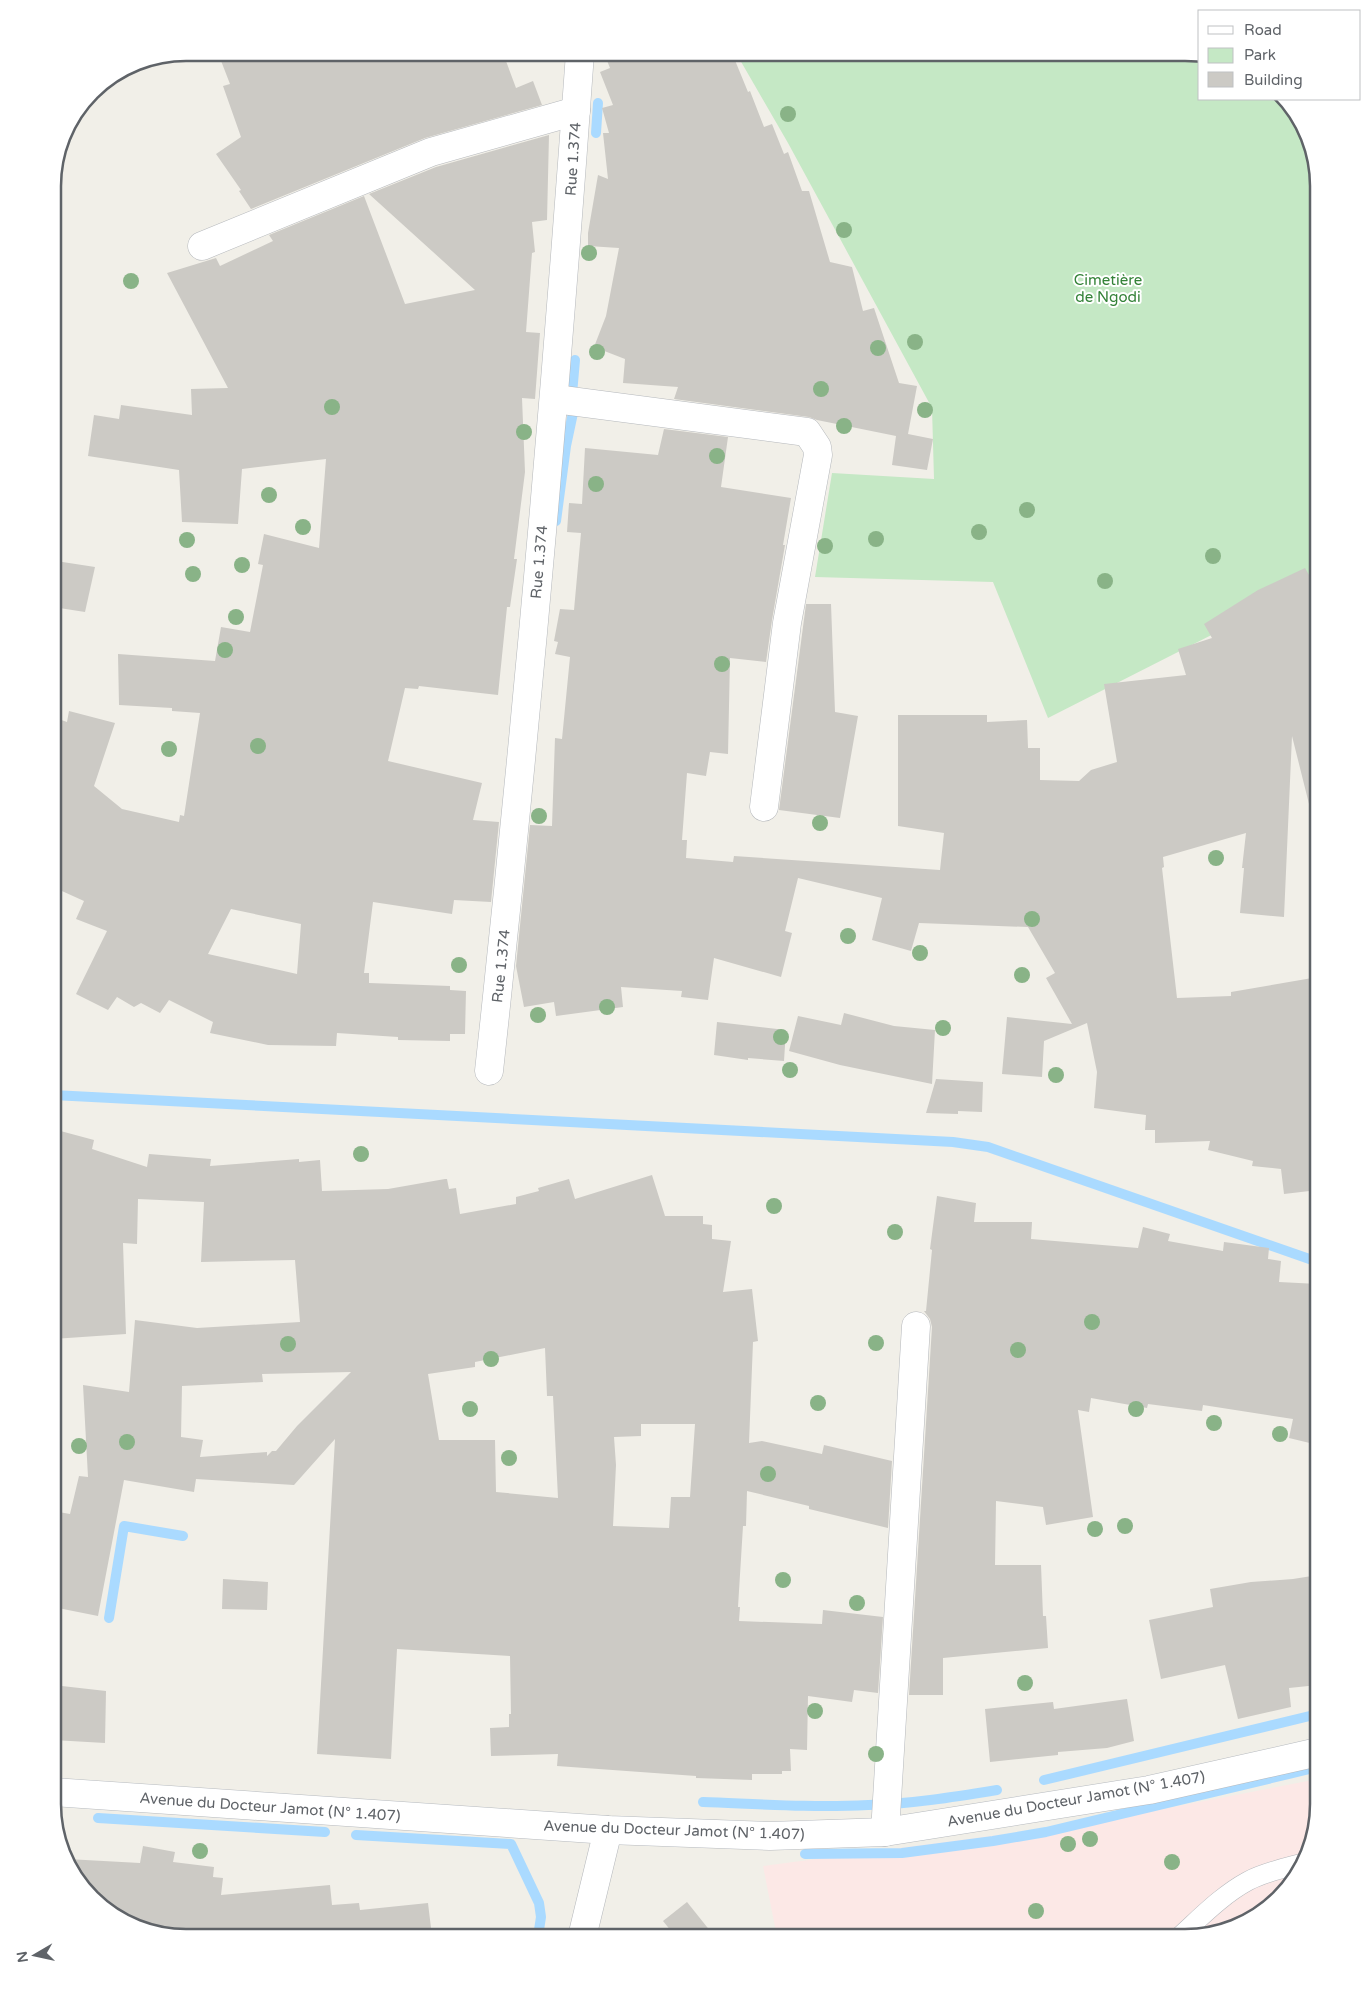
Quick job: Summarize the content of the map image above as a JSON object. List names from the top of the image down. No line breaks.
{"streets":{"street":["Rue 1.374","Avenue du Docteur Jamot (N° 1.407)"]},"parks":["Cimetière de Ngodi"],"legend":["Road","Park","Building"],"north":"left"}
